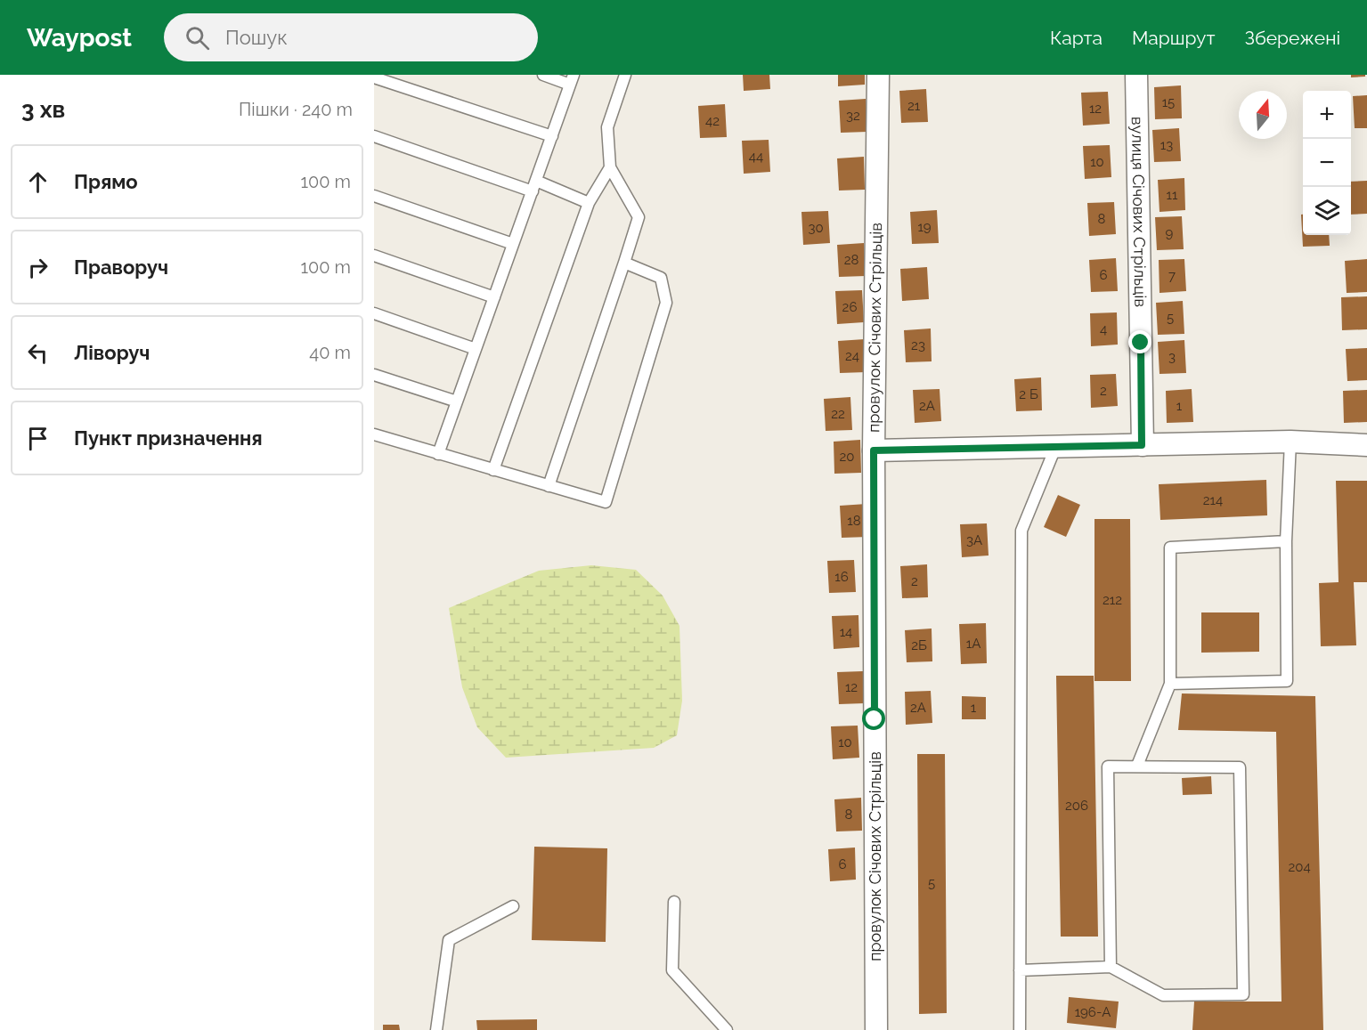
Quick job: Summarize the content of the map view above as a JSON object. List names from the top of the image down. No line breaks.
{"streets":{"street":["вулиця Січових Стрільців","провулок Січових Стрільців"]},"house_numbers":["15","21","12","32","42","13","44","10","11","8","19","30","9","28","6","7","26","5","4","23","24","3","2","2 Б","2А","1","22","20","214","18","3А","16","2","212","14","1А","2Б","12","2А","1","10","206","8","6","204","5","196-А"],"north":"top","page":{"header":"Waypost","search":"Пошук","nav":["Карта","Маршрут","Збережені"],"heading":["3 хв","Пішки · 240 m"],"map_buttons":["+","−"],"list":[["Прямо","100 m"],["Праворуч","100 m"],["Ліворуч","40 m"],"Пункт призначення"]}}
